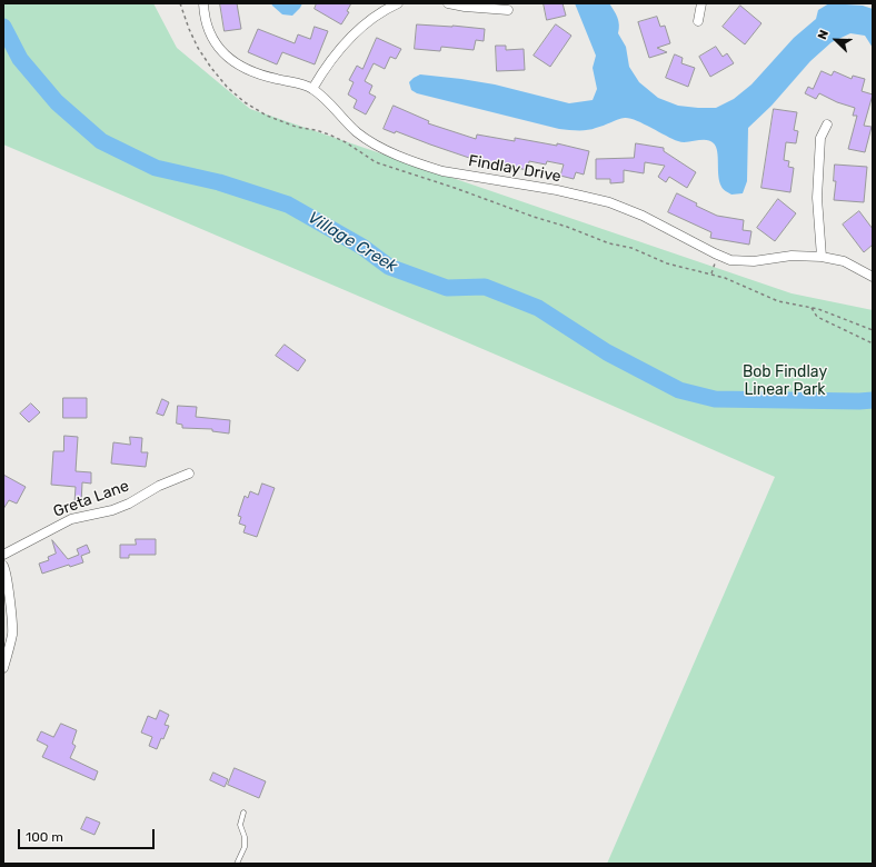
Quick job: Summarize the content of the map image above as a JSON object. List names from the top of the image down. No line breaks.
{"streets":{"street":["Findlay Drive","Greta Lane"]},"water":["Village Creek"],"parks":["Bob Findlay Linear Park"],"scale_bar":"100 m","north":"top left"}
